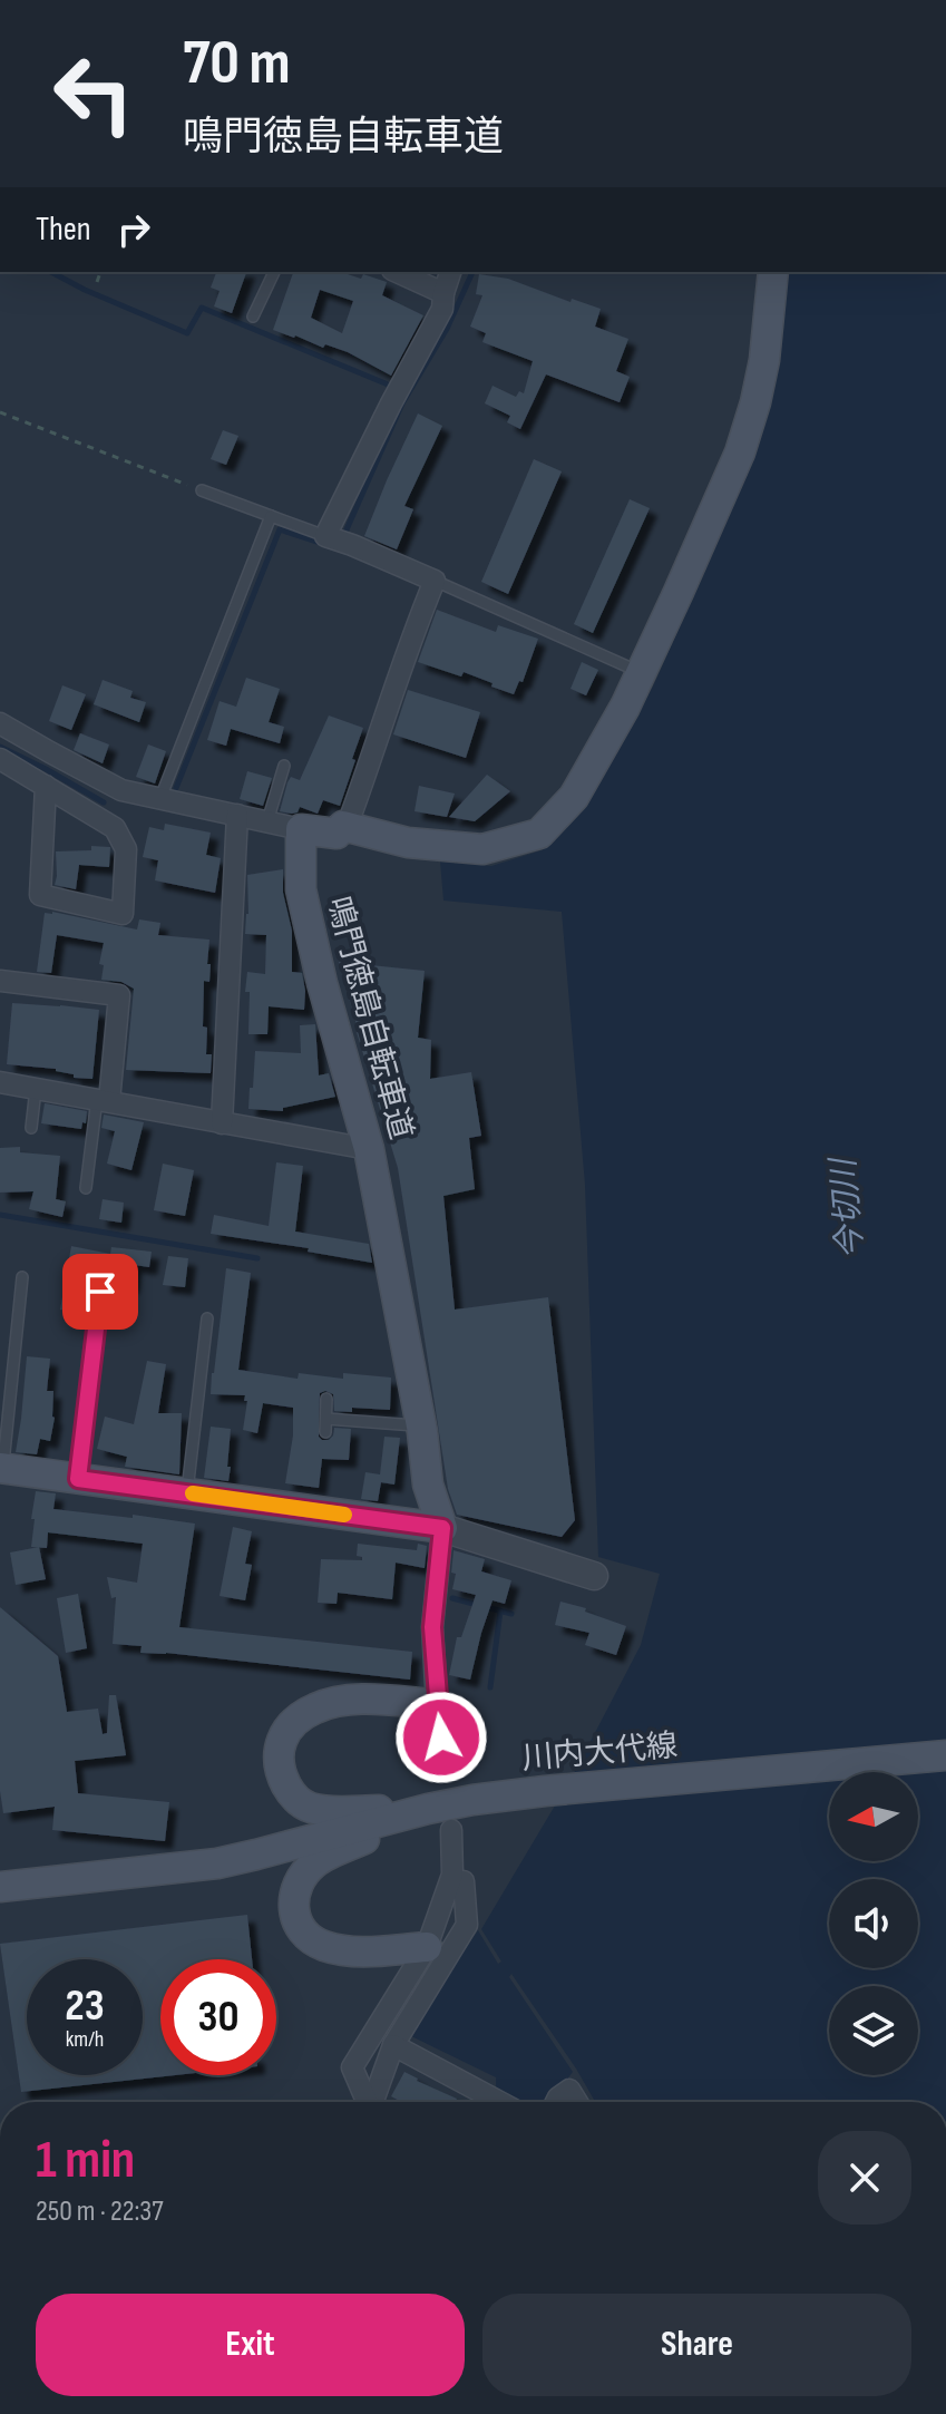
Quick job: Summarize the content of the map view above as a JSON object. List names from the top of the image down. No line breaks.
{"streets":{"main road":["鳴門徳島自転車道","川内大代線"]},"water":["今切川"],"north":"left","page":{"turn":["70 m","鳴門徳島自転車道"],"then":"Then","speed":"23 km/h","limit":"30","heading":["1 min","250 m · 22:37"],"buttons":["Exit","Share"]}}
